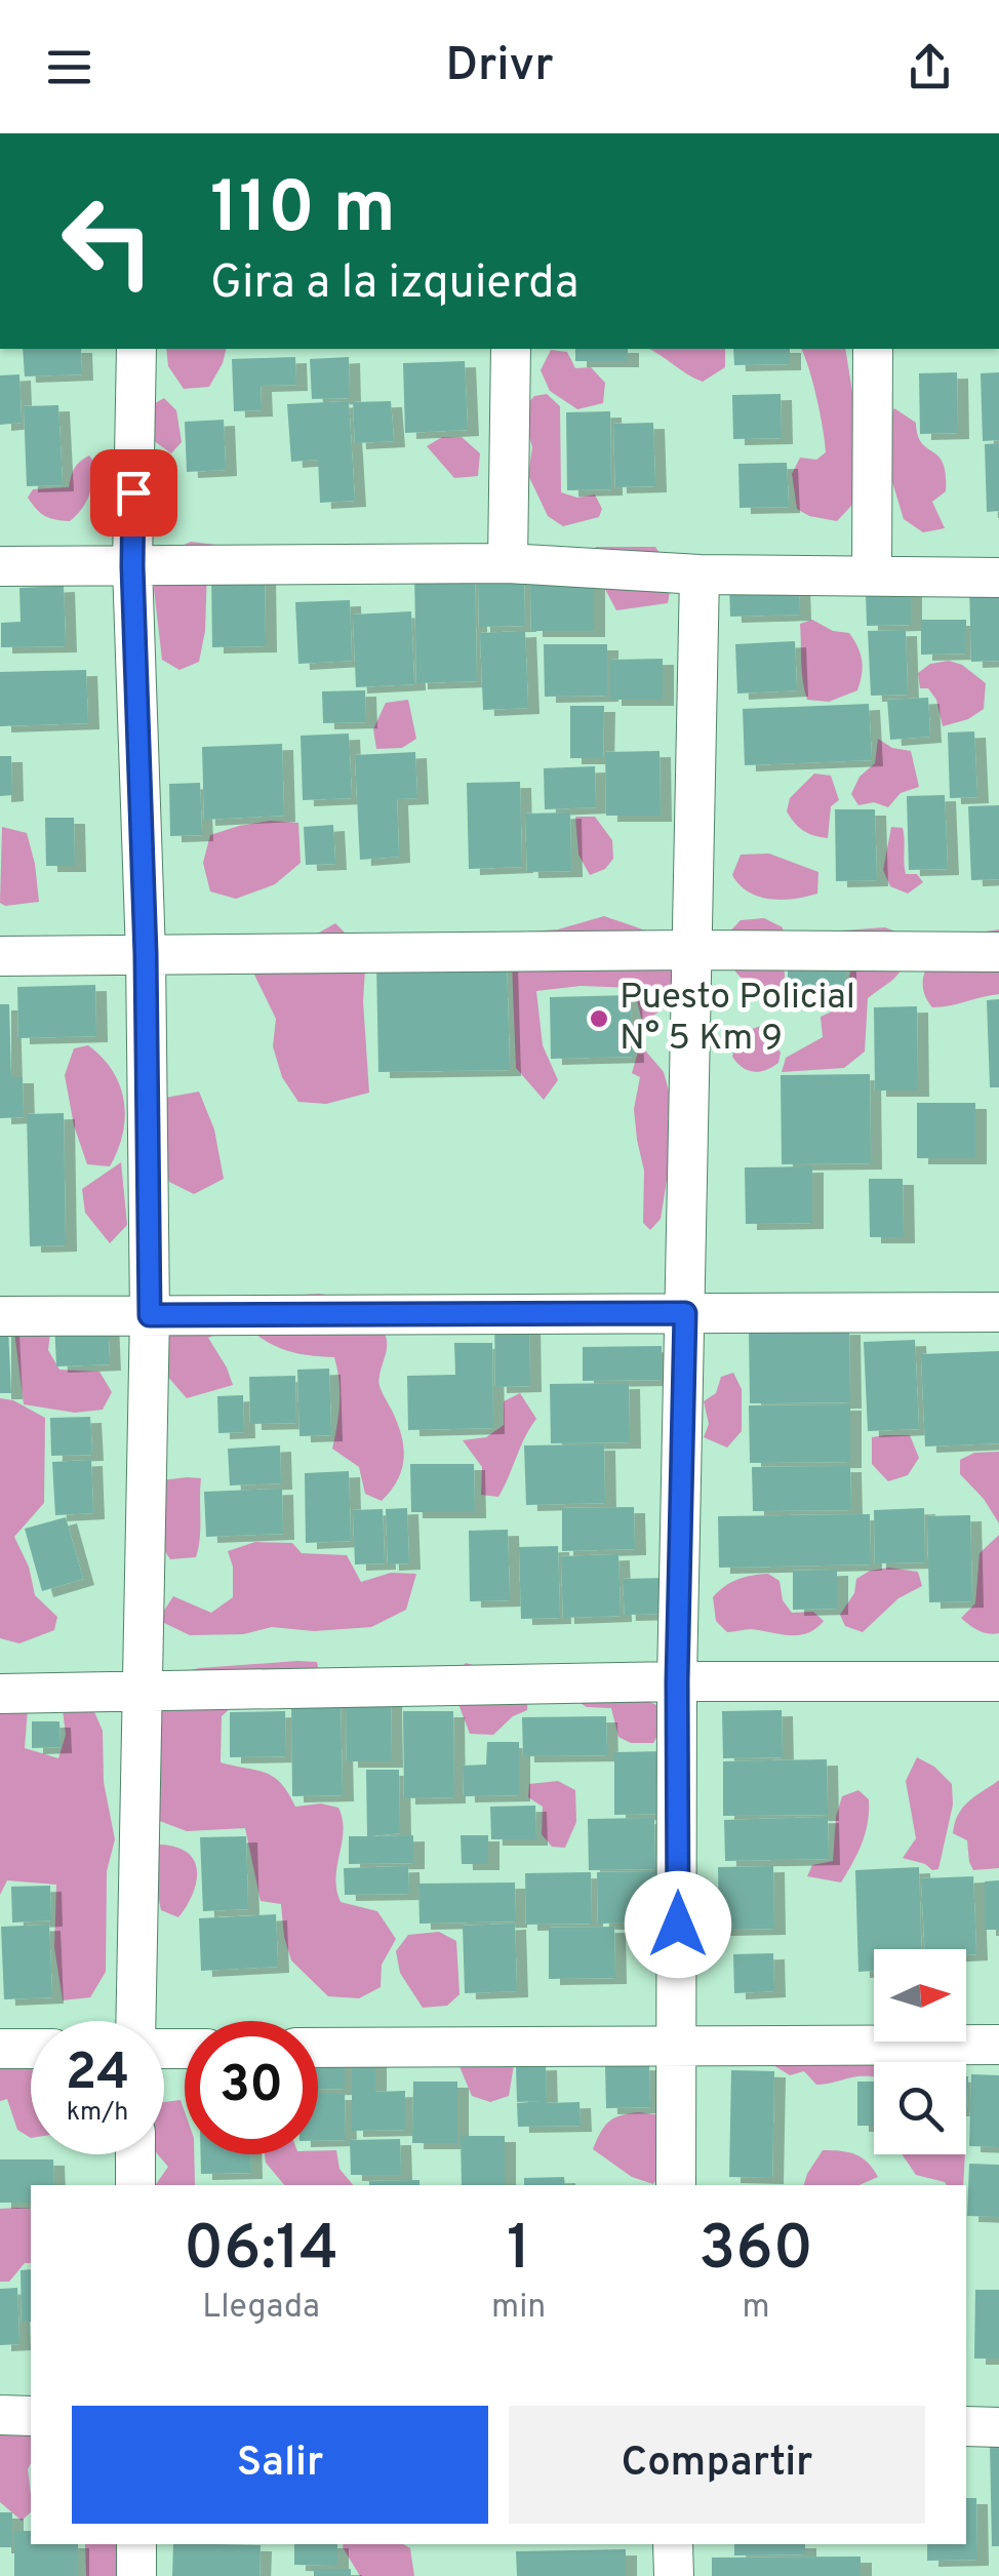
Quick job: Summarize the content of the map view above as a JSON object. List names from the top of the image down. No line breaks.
{"places":["Puesto Policial N° 5 Km 9"],"north":"right","page":{"header":"Drivr","turn":["110 m","Gira a la izquierda"],"speed":"24 km/h","limit":"30","eta":["06:14","Llegada","1","min","360","m"],"buttons":["Salir","Compartir"]}}
